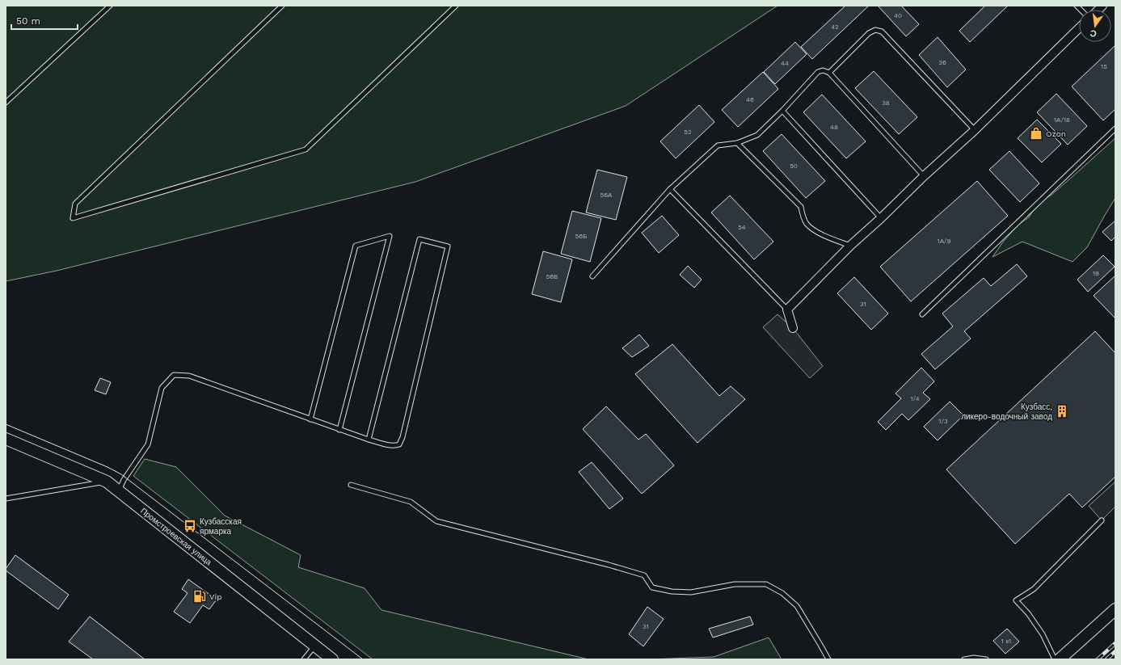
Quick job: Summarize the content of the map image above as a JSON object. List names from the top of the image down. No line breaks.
{"streets":{"street":["Промстроевская улица"]},"places":{"shop":["Ozon"],"building":["Кузбасс, ликеро-водочный завод"],"bus stop":["Кузбасская ярмарка"],"fuel station":["Vip"]},"house_numbers":["40","42","36","44","15","46","38","1А/18","48","52","50","56А","54","56Б","1А/9","19","56В","31","1/4","1/3","31","1 к1"],"scale_bar":"50 m","north":"bottom"}
